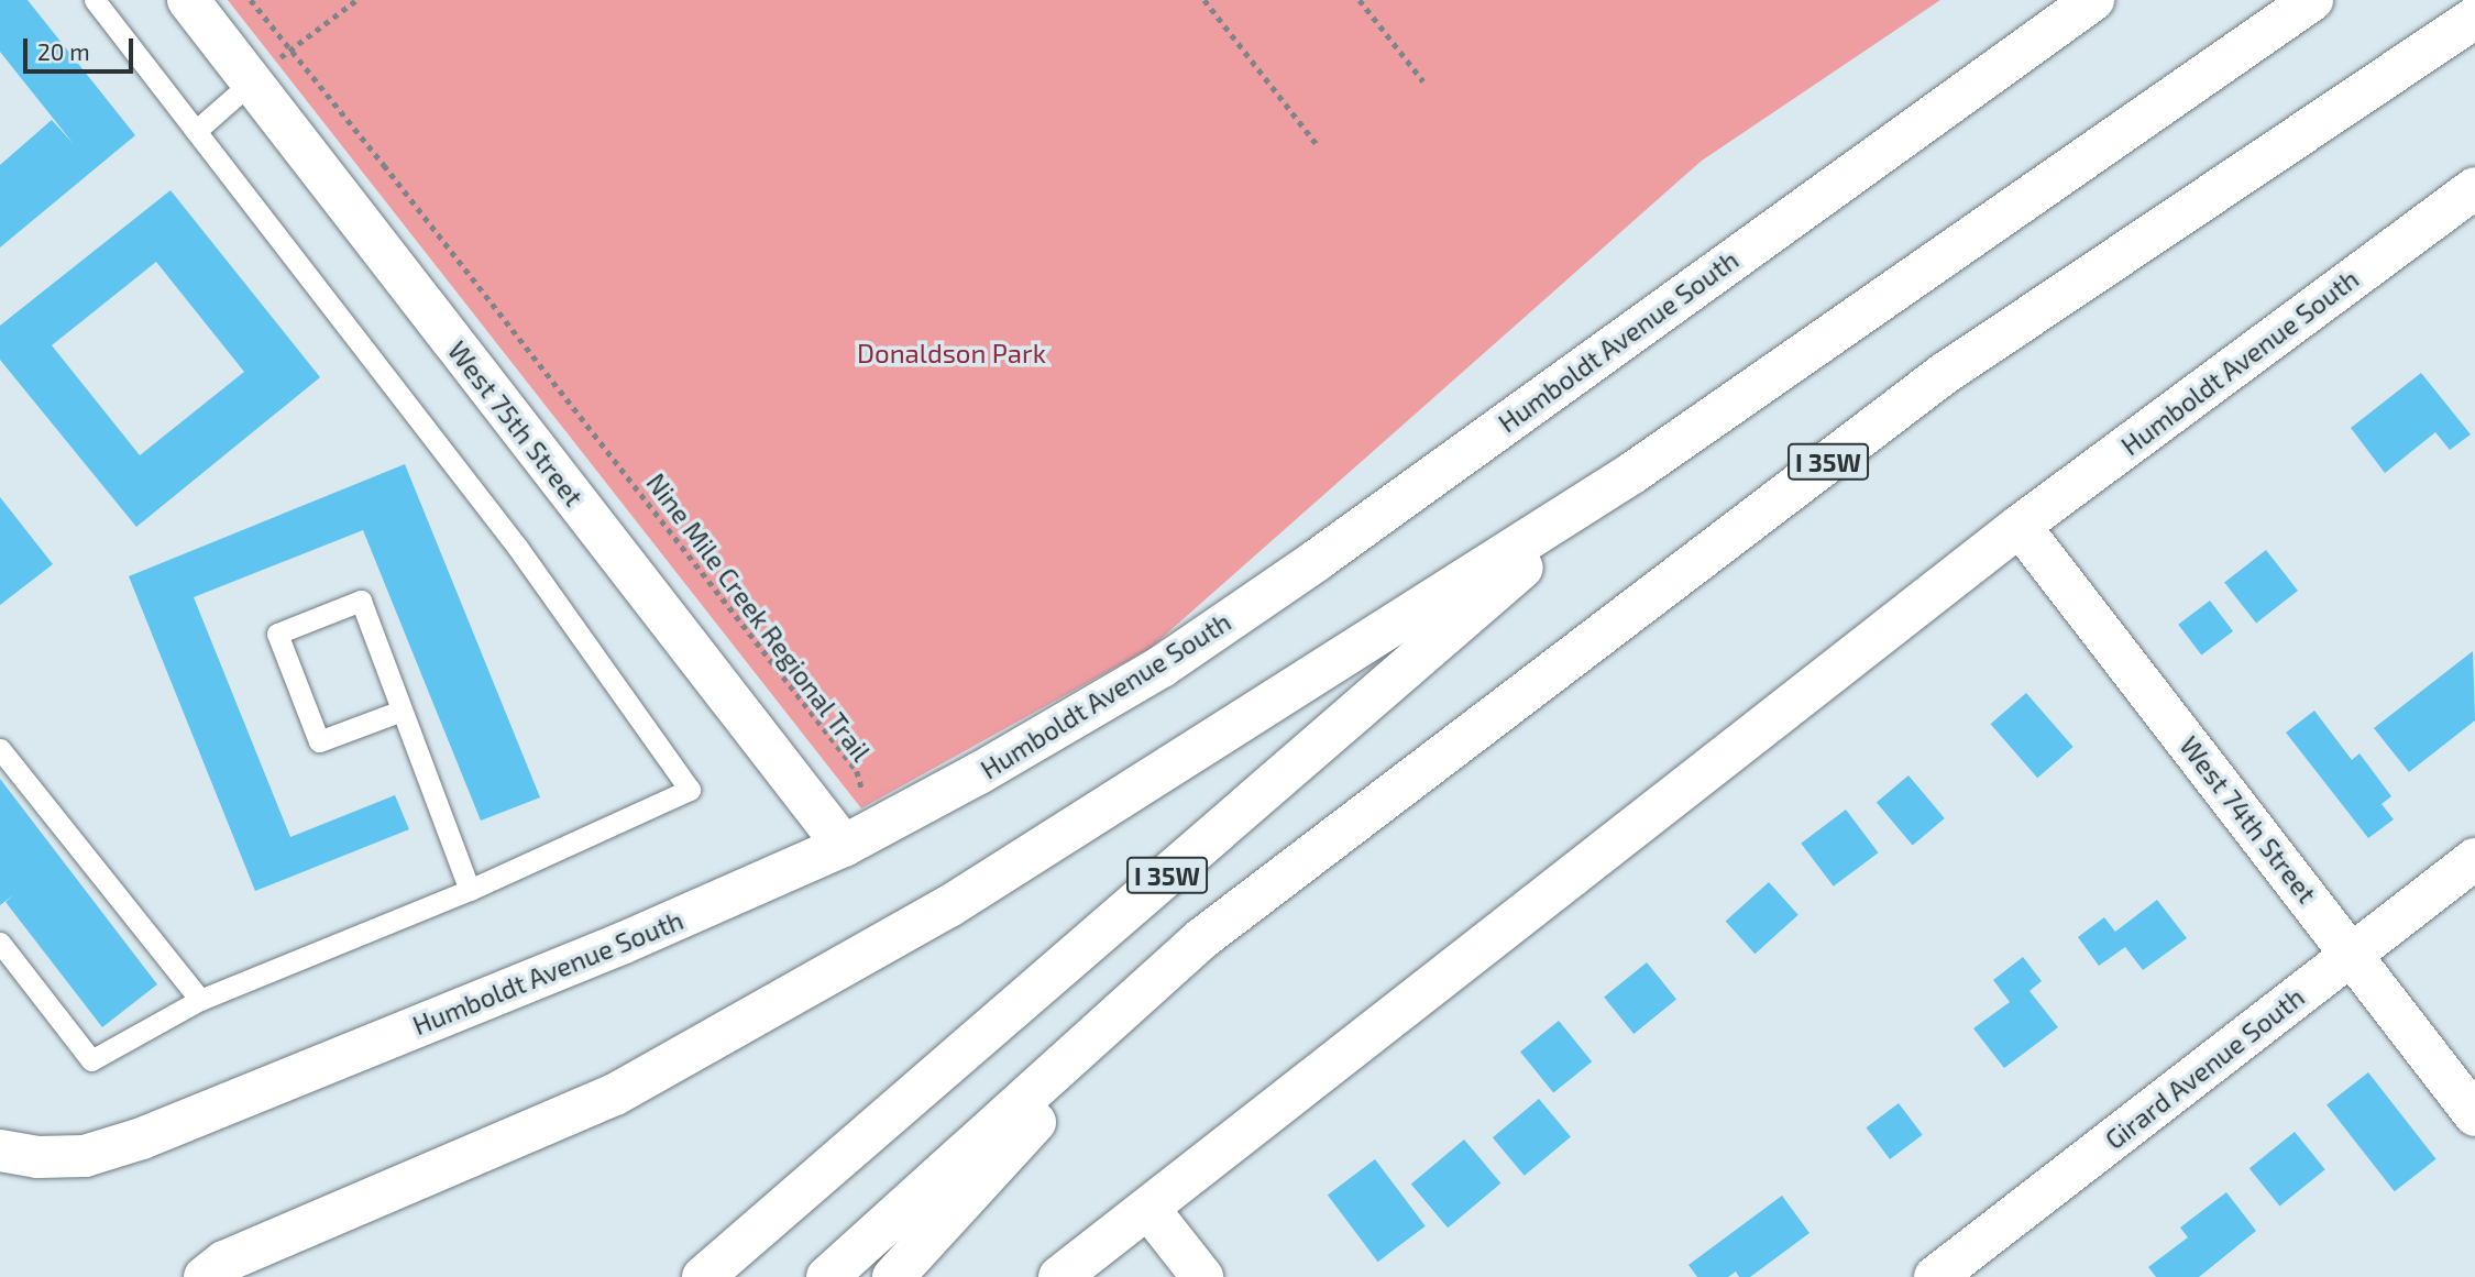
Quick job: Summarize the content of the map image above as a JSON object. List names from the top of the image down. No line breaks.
{"streets":{"main road":["Humboldt Avenue South","West 75th Street","I 35W","West 74th Street","Girard Avenue South"],"path":["Nine Mile Creek Regional Trail"]},"crossings":[["Humboldt Avenue South","West 75th Street"],["Humboldt Avenue South","Nine Mile Creek Regional Trail"],["Humboldt Avenue South","West 74th Street"],["West 75th Street","Nine Mile Creek Regional Trail"],["West 74th Street","Girard Avenue South"]],"parks":["Donaldson Park"],"scale_bar":"20 m"}
